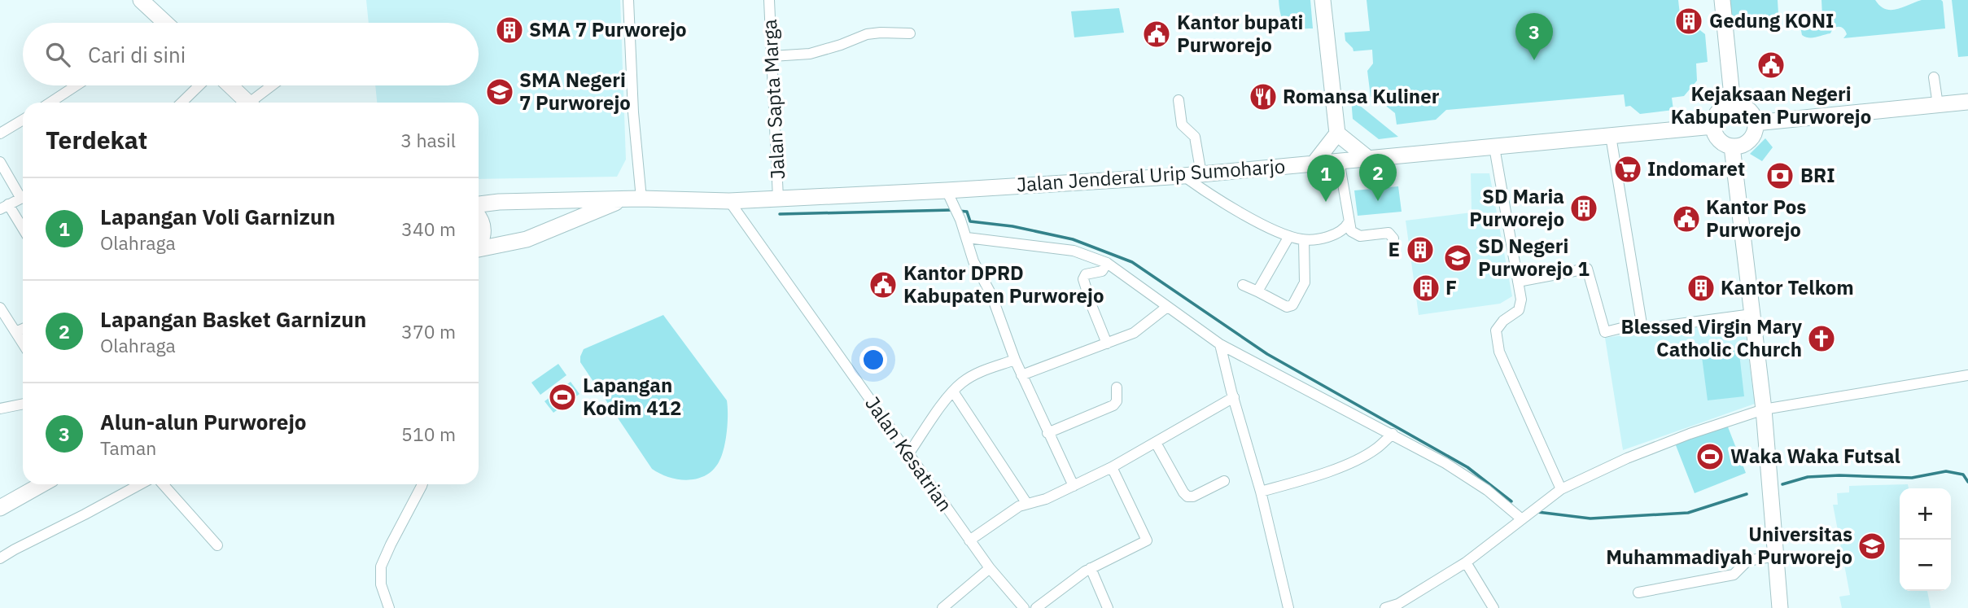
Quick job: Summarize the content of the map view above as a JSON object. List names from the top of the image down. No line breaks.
{"streets":{"main road":["Jalan Jenderal Urip Sumoharjo"],"street":["Jalan Sapta Marga","Jalan Kesatrian"]},"crossings":[["Jalan Sapta Marga","Jalan Jenderal Urip Sumoharjo"],["Jalan Jenderal Urip Sumoharjo","Jalan Kesatrian"]],"places":{"building":["Gedung KONI","SMA 7 Purworejo","SD Maria Purworejo","E","F","Kantor Telkom"],"public building":["Kantor bupati Purworejo","Kejaksaan Negeri Kabupaten Purworejo","Kantor Pos Purworejo","Kantor DPRD Kabupaten Purworejo"],"school or university":["SMA Negeri 7 Purworejo","SD Negeri Purworejo 1","Universitas Muhammadiyah Purworejo"],"restaurant":["Romansa Kuliner"],"supermarket":["Indomaret"],"bank":["BRI"],"church":["Blessed Virgin Mary Catholic Church"],"sports":["Lapangan Kodim 412","Waka Waka Futsal"]},"page":{"pins":["3","2","1"],"search":"Cari di sini","heading":["Terdekat","3 hasil"],"list":[{"mark":"1","name":"Lapangan Voli Garnizun","note":"Olahraga","value":"340 m"},{"mark":"2","name":"Lapangan Basket Garnizun","note":"Olahraga","value":"370 m"},{"mark":"3","name":"Alun-alun Purworejo","note":"Taman","value":"510 m"}],"map_buttons":["+","−"]}}
